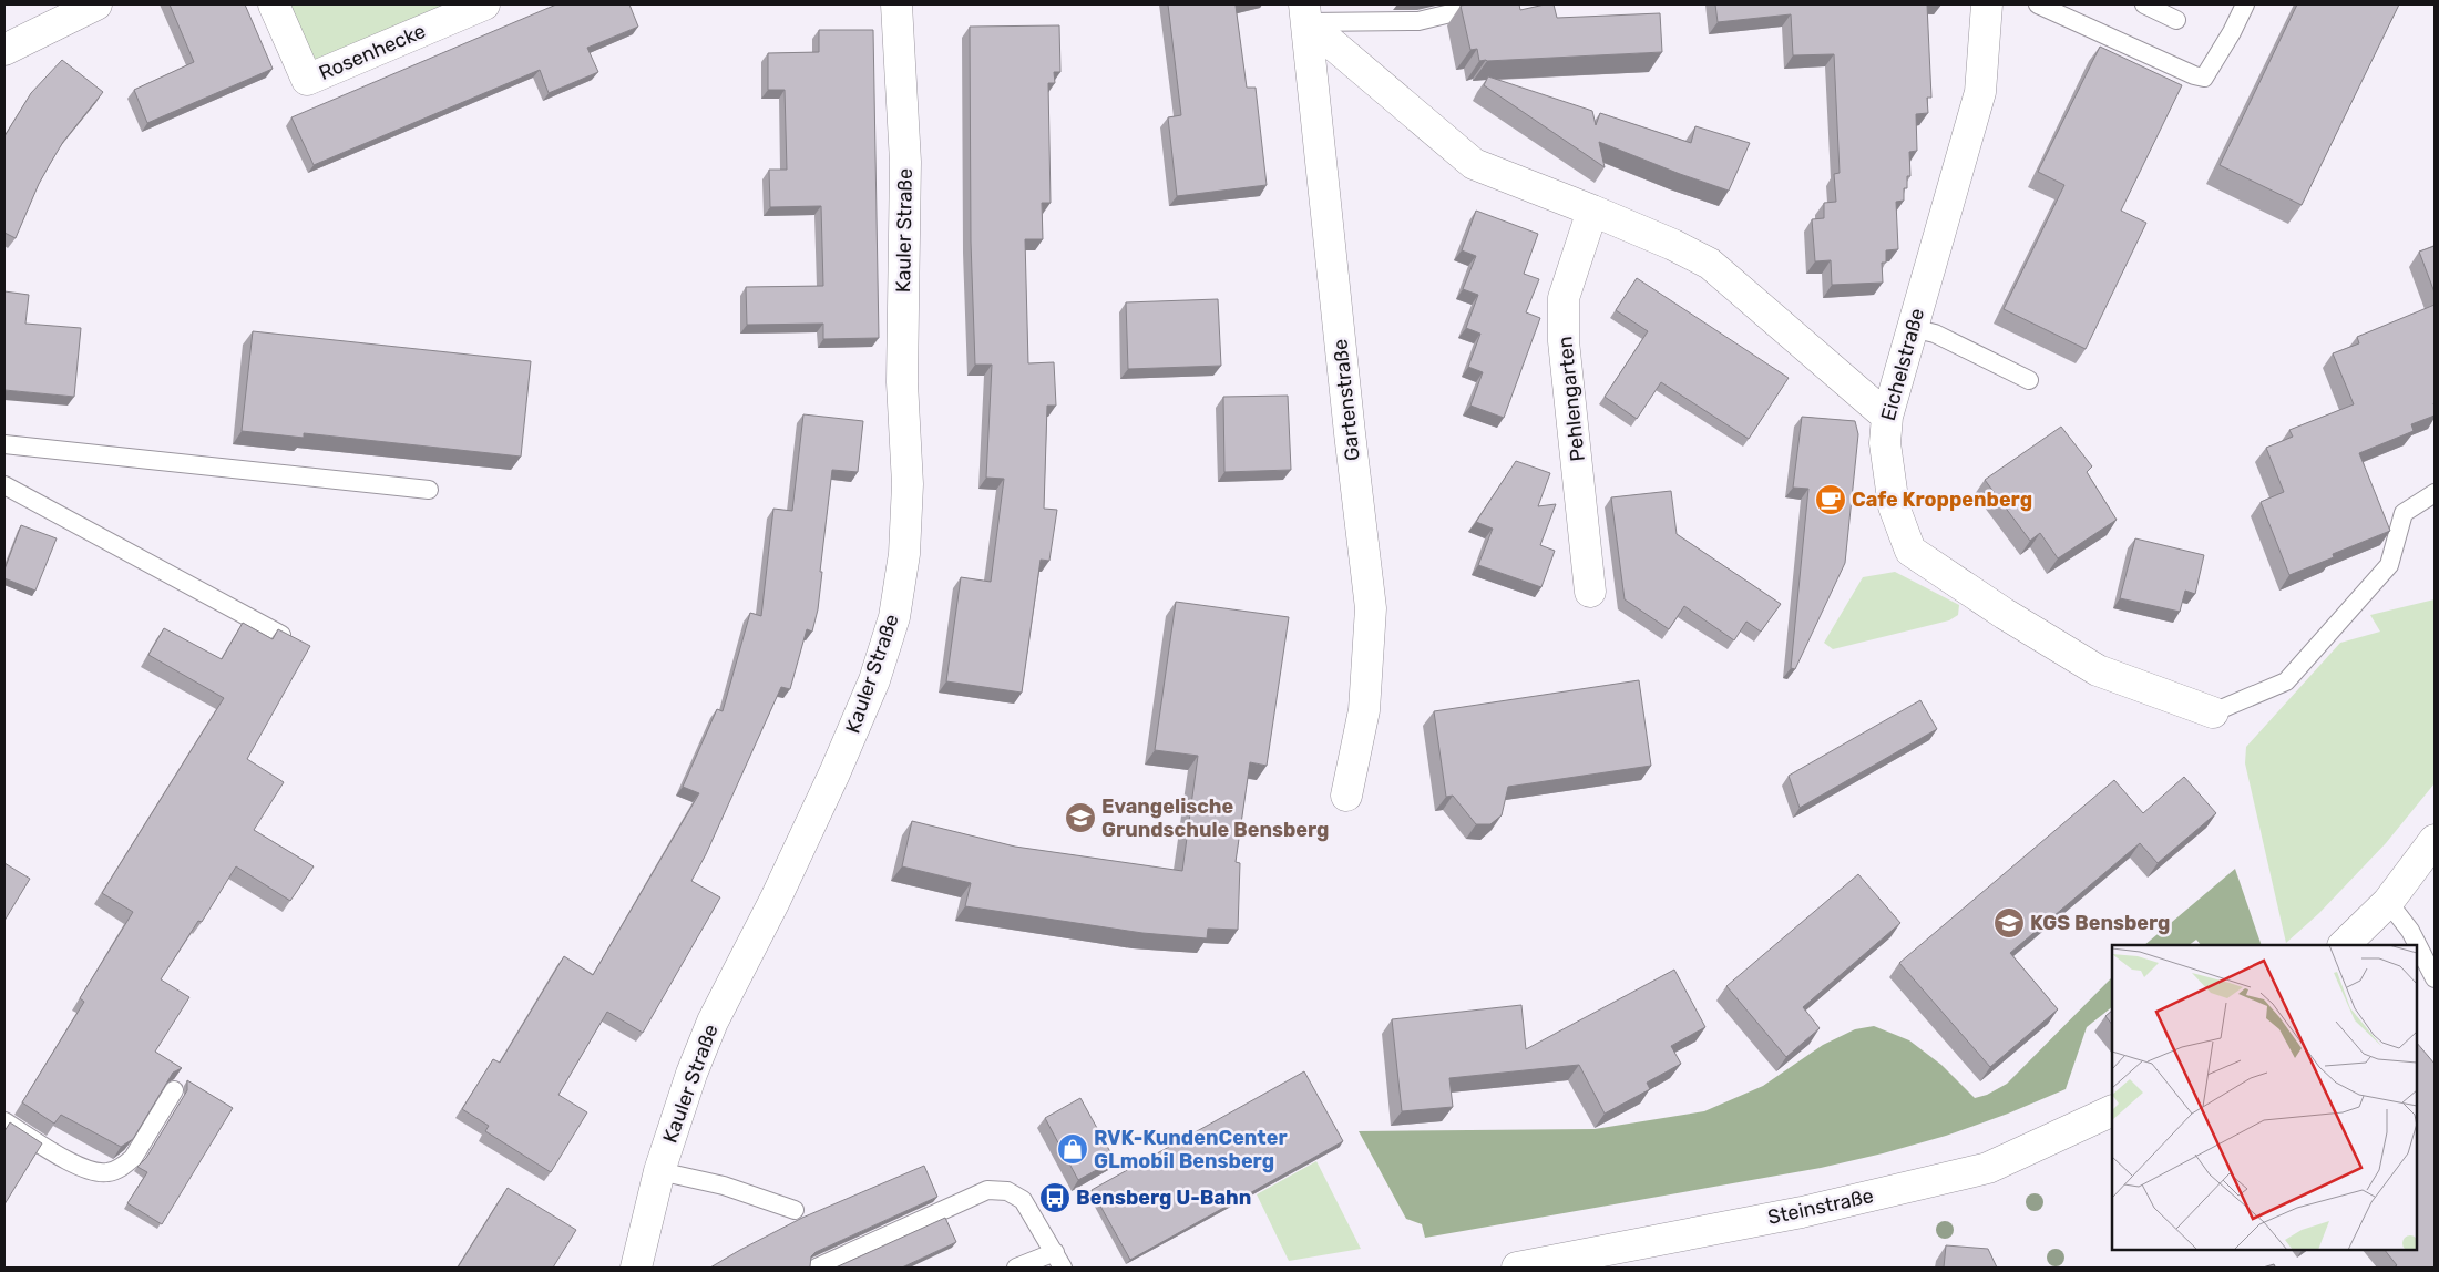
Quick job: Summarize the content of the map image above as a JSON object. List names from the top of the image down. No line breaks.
{"streets":{"street":["Rosenhecke","Kauler Straße","Eichelstraße","Pehlengarten","Gartenstraße","Steinstraße"]},"places":{"cafe":["Cafe Kroppenberg"],"school or university":["Evangelische Grundschule Bensberg","KGS Bensberg"],"shop":["RVK-KundenCenter GLmobil Bensberg"],"bus stop":["Bensberg U-Bahn"]}}
